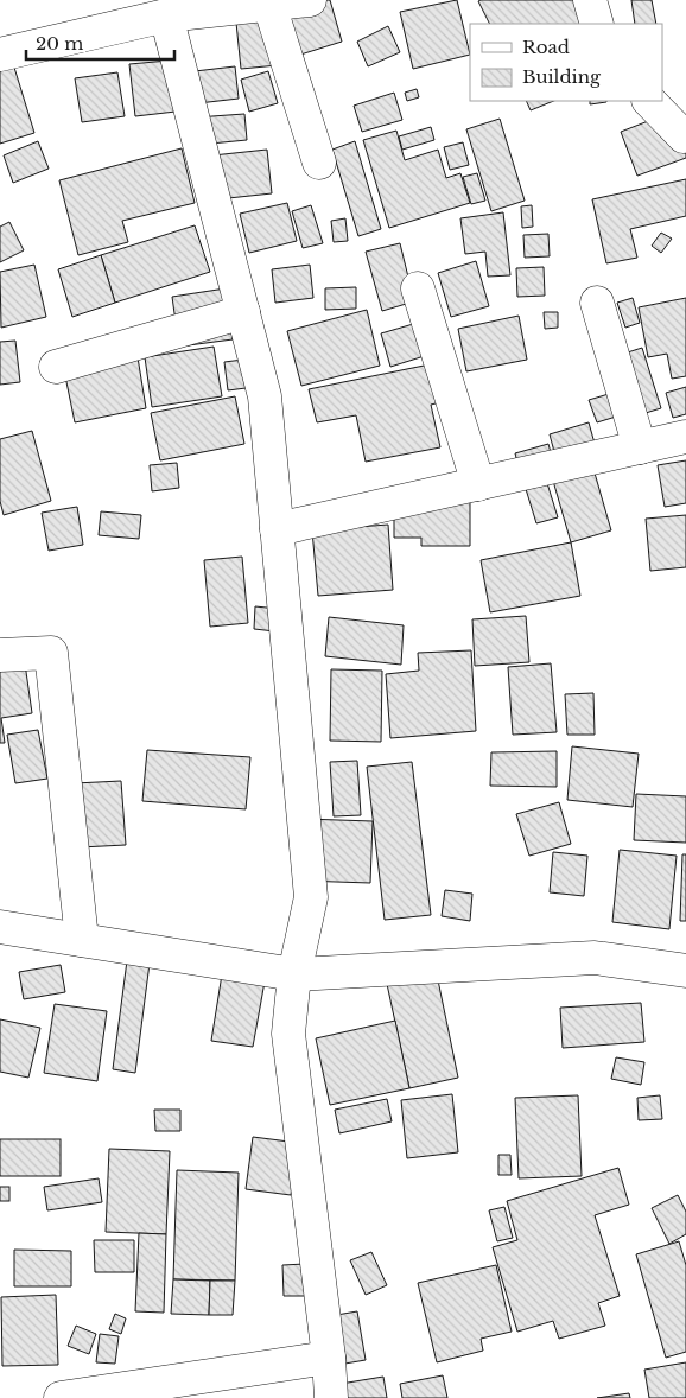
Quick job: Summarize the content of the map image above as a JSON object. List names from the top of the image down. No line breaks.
{"legend":["Road","Building"],"scale_bar":"20 m"}
